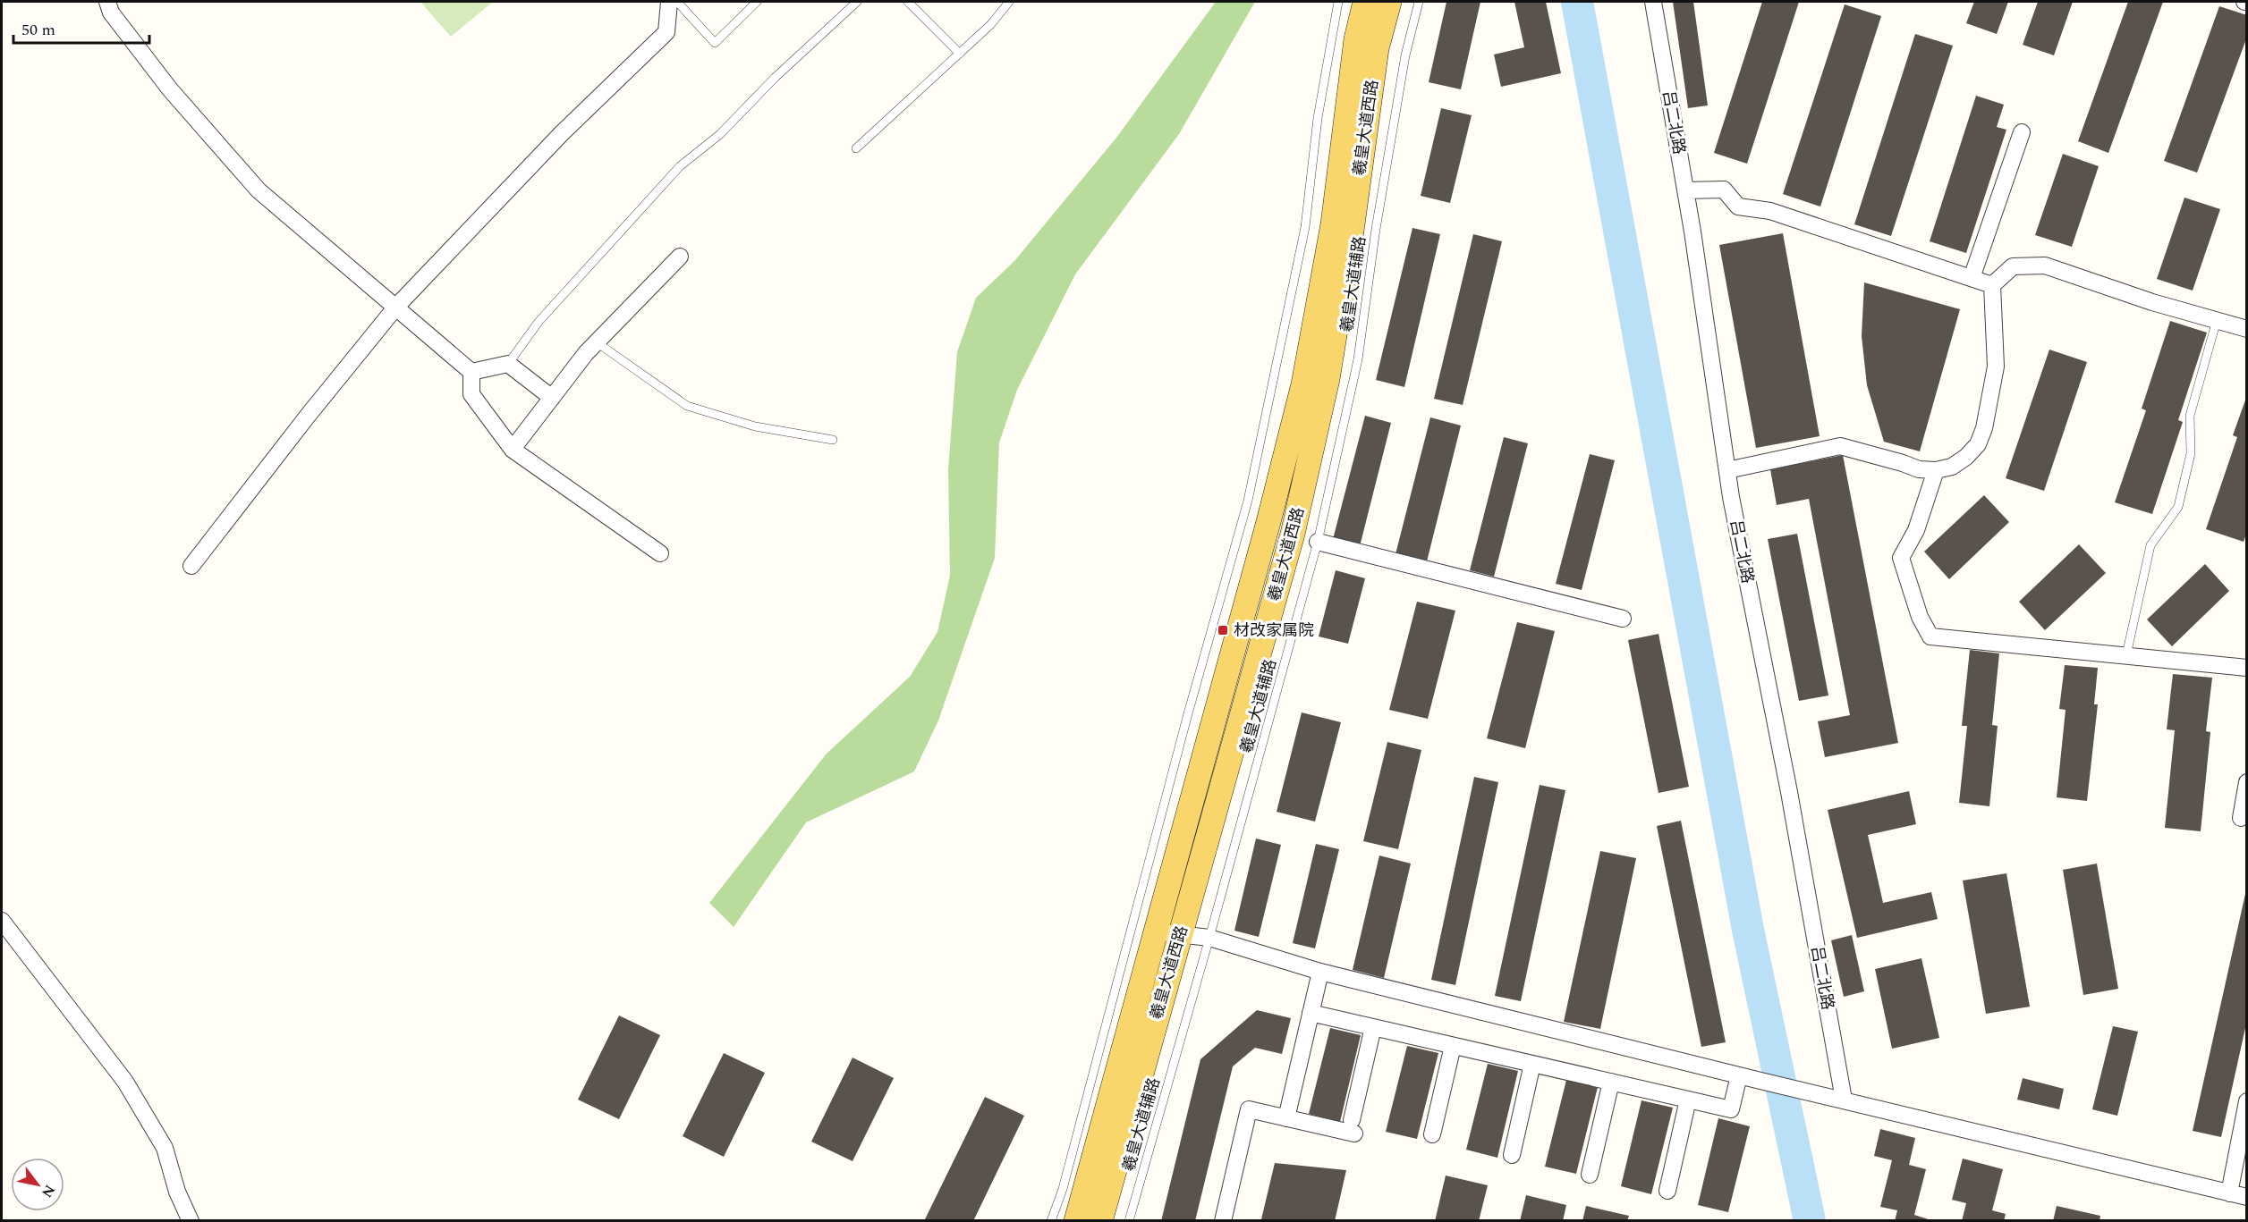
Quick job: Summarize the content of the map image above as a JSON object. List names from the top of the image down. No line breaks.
{"streets":{"main road":["羲皇大道西路"],"street":["吕二北路"],"lane":["羲皇大道辅路"]},"places":{"transit":["材改家属院"]},"scale_bar":"50 m","north":"bottom right"}
